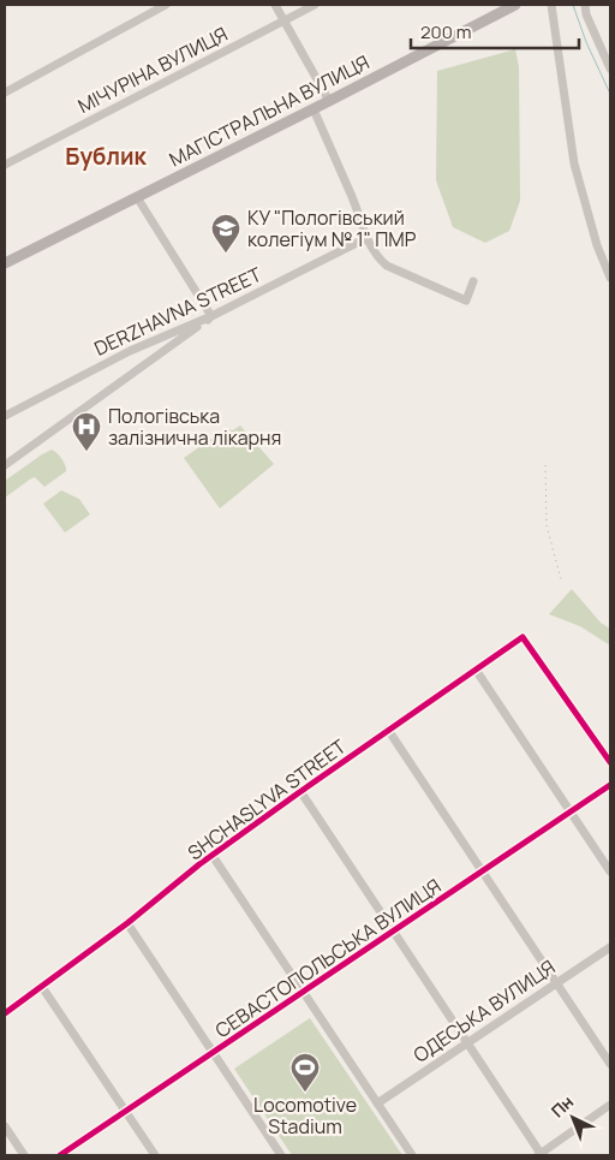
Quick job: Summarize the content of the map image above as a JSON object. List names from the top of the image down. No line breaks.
{"streets":{"main road":["МАГІСТРАЛЬНА ВУЛИЦЯ"],"street":["МІЧУРІНА ВУЛИЦЯ","DERZHAVNA STREET","SHCHASLYVA STREET","СЕВАСТОПОЛЬСЬКА ВУЛИЦЯ","ОДЕСЬКА ВУЛИЦЯ"]},"districts":["Бублик"],"places":{"school or university":["КУ \"Пологівський колегіум № 1\" ПМР"],"hospital":["Пологівська залізнична лікарня"],"sports":["Locomotive Stadium"]},"scale_bar":"200 m","north":"top left"}
